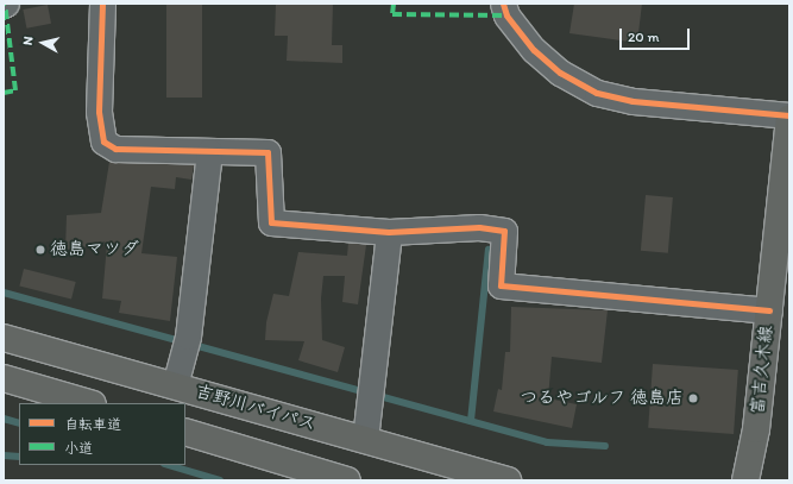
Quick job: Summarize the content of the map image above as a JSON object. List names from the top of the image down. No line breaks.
{"streets":{"main road":["富吉久木線","吉野川バイパス"]},"places":["徳島マツダ","つるやゴルフ 徳島店"],"legend":["自転車道","小道"],"scale_bar":"20 m","north":"left"}
